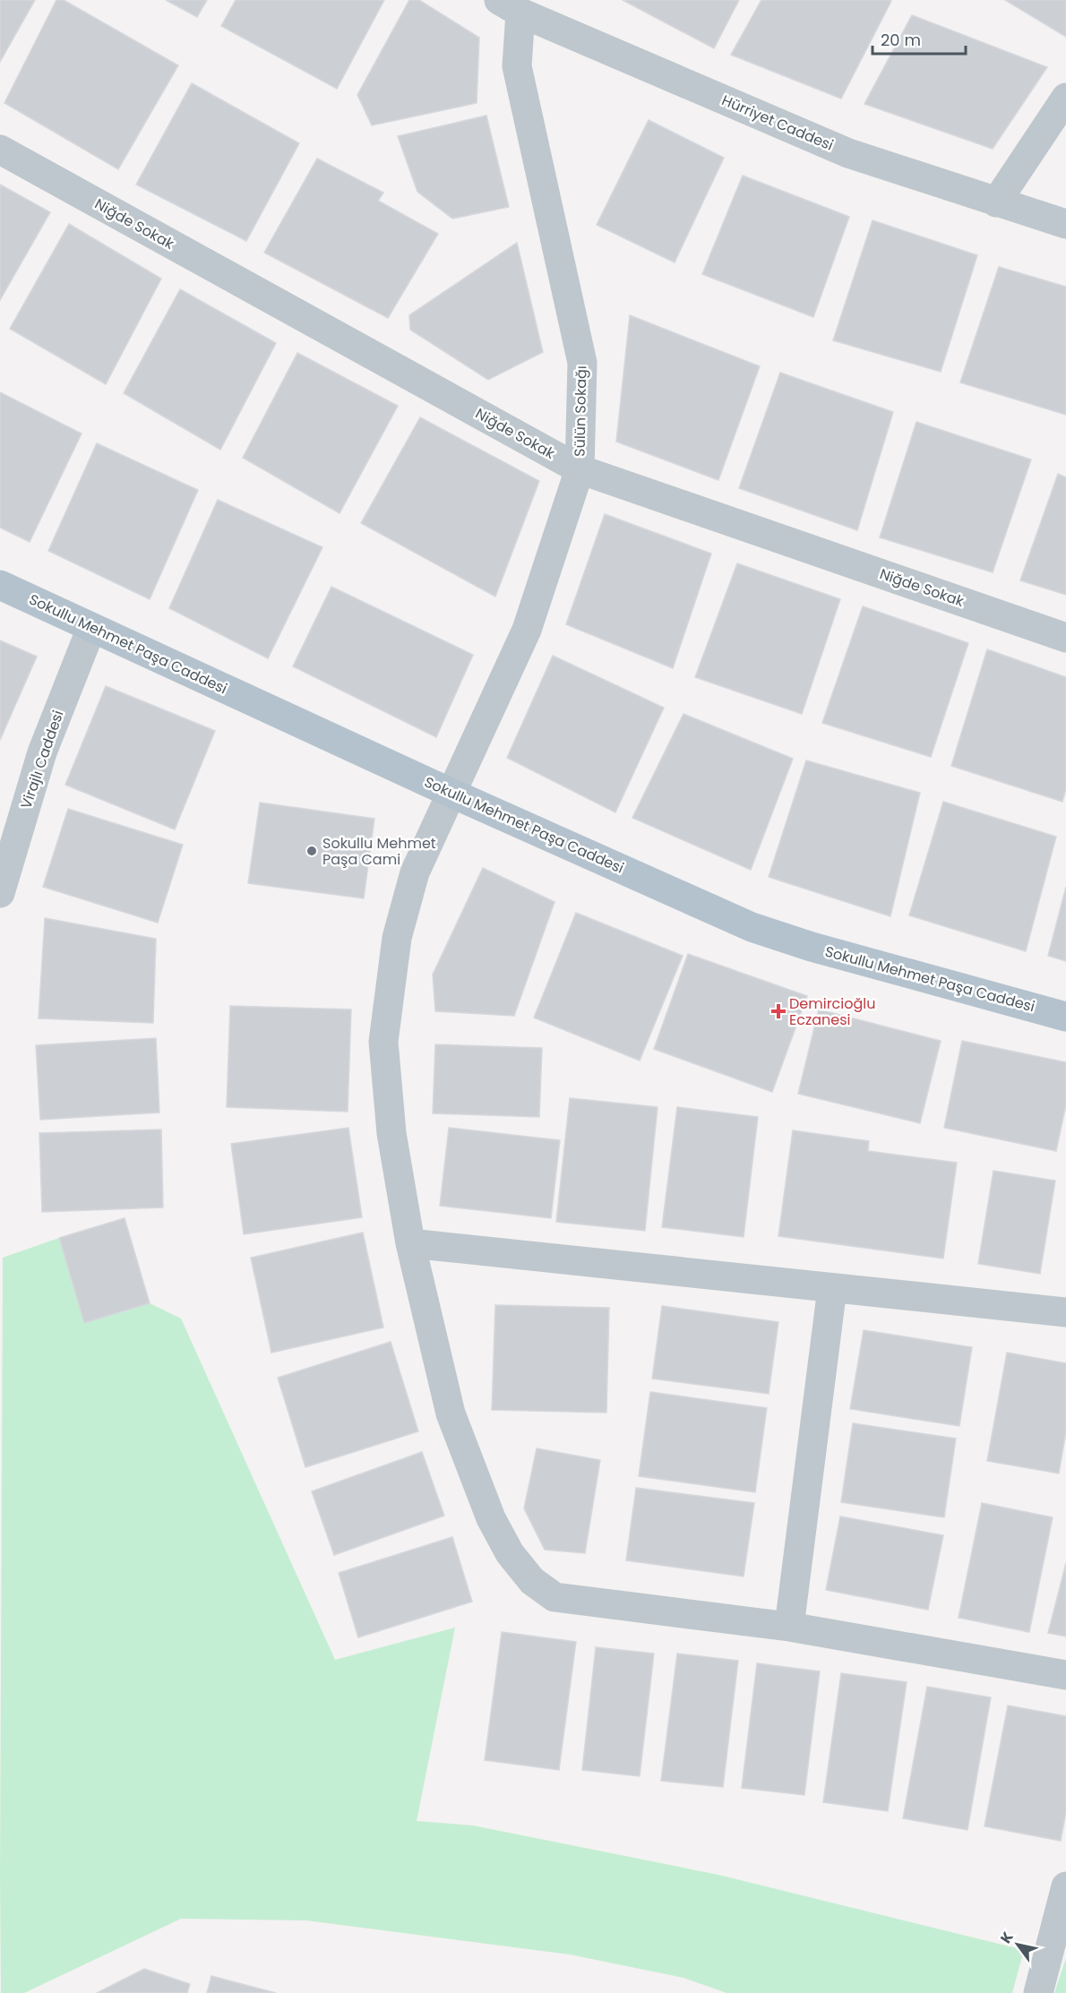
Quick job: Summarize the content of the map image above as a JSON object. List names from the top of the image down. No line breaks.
{"streets":{"main road":["Sokullu Mehmet Paşa Caddesi"],"street":["Hürriyet Caddesi","Niğde Sokak","Sülün Sokağı","Virajlı Caddesi"]},"crossings":[["Hürriyet Caddesi","Sülün Sokağı"],["Niğde Sokak","Sülün Sokağı"],["Sülün Sokağı","Sokullu Mehmet Paşa Caddesi"],["Sokullu Mehmet Paşa Caddesi","Virajlı Caddesi"]],"places":{"other":["Sokullu Mehmet Paşa Cami"],"health":["Demircioğlu Eczanesi"]},"scale_bar":"20 m","north":"top left"}
